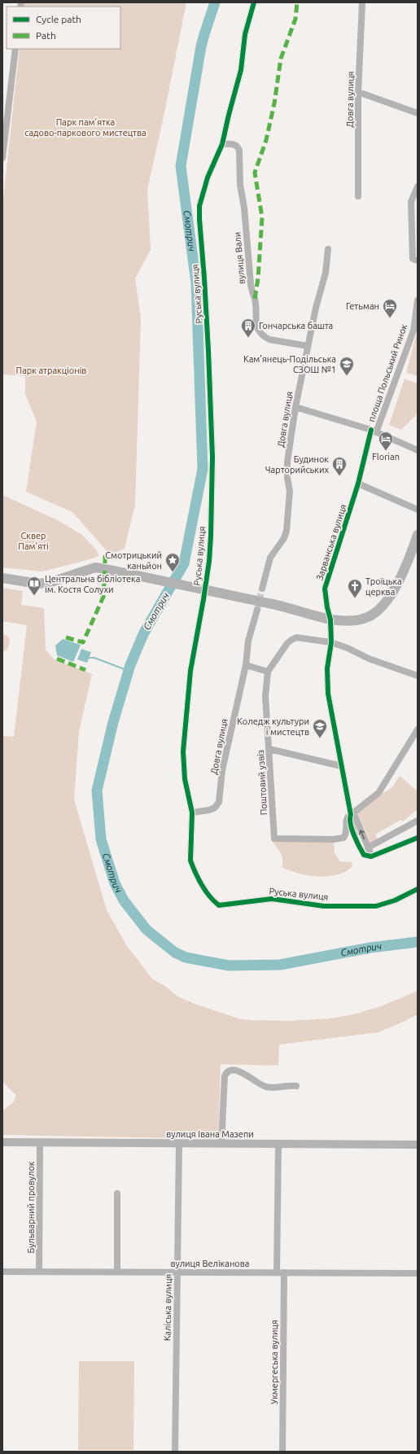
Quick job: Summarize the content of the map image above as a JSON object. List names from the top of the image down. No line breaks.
{"streets":{"street":["Довга вулиця","вулиця Вали","Руська вулиця","площа Польський Ринок","Зарванська вулиця","Поштовий узвіз","вулиця Івана Мазепи","Бульварний провулок","вулиця Веліканова","Каліська вулиця","Укмергеська вулиця"]},"crossings":[["Довга вулиця","вулиця Вали"],["Довга вулиця","Руська вулиця"],["Довга вулиця","площа Польський Ринок"],["вулиця Вали","Руська вулиця"],["площа Польський Ринок","Зарванська вулиця"],["Зарванська вулиця","Поштовий узвіз"],["вулиця Івана Мазепи","Бульварний провулок"],["вулиця Івана Мазепи","Каліська вулиця"],["вулиця Івана Мазепи","Укмергеська вулиця"],["Бульварний провулок","вулиця Веліканова"],["вулиця Веліканова","Каліська вулиця"],["вулиця Веліканова","Укмергеська вулиця"]],"water":["Смотрич"],"parks":["Парк пам'ятка садово-паркового мистецтва","Парк атракціонів","Сквер Пам'яті"],"places":{"hotel":["Гетьман","Florian"],"building":["Гончарська башта","Будинок Чарторийських"],"school or university":["Кам'янець-Подільська СЗОШ №1","Коледж культури і мистецтв"],"place":["Смотрицький каньйон"],"library":["Центральна бібліотека ім. Костя Солухи"],"church":["Троїцька церква"]},"legend":["Cycle path","Path"]}
